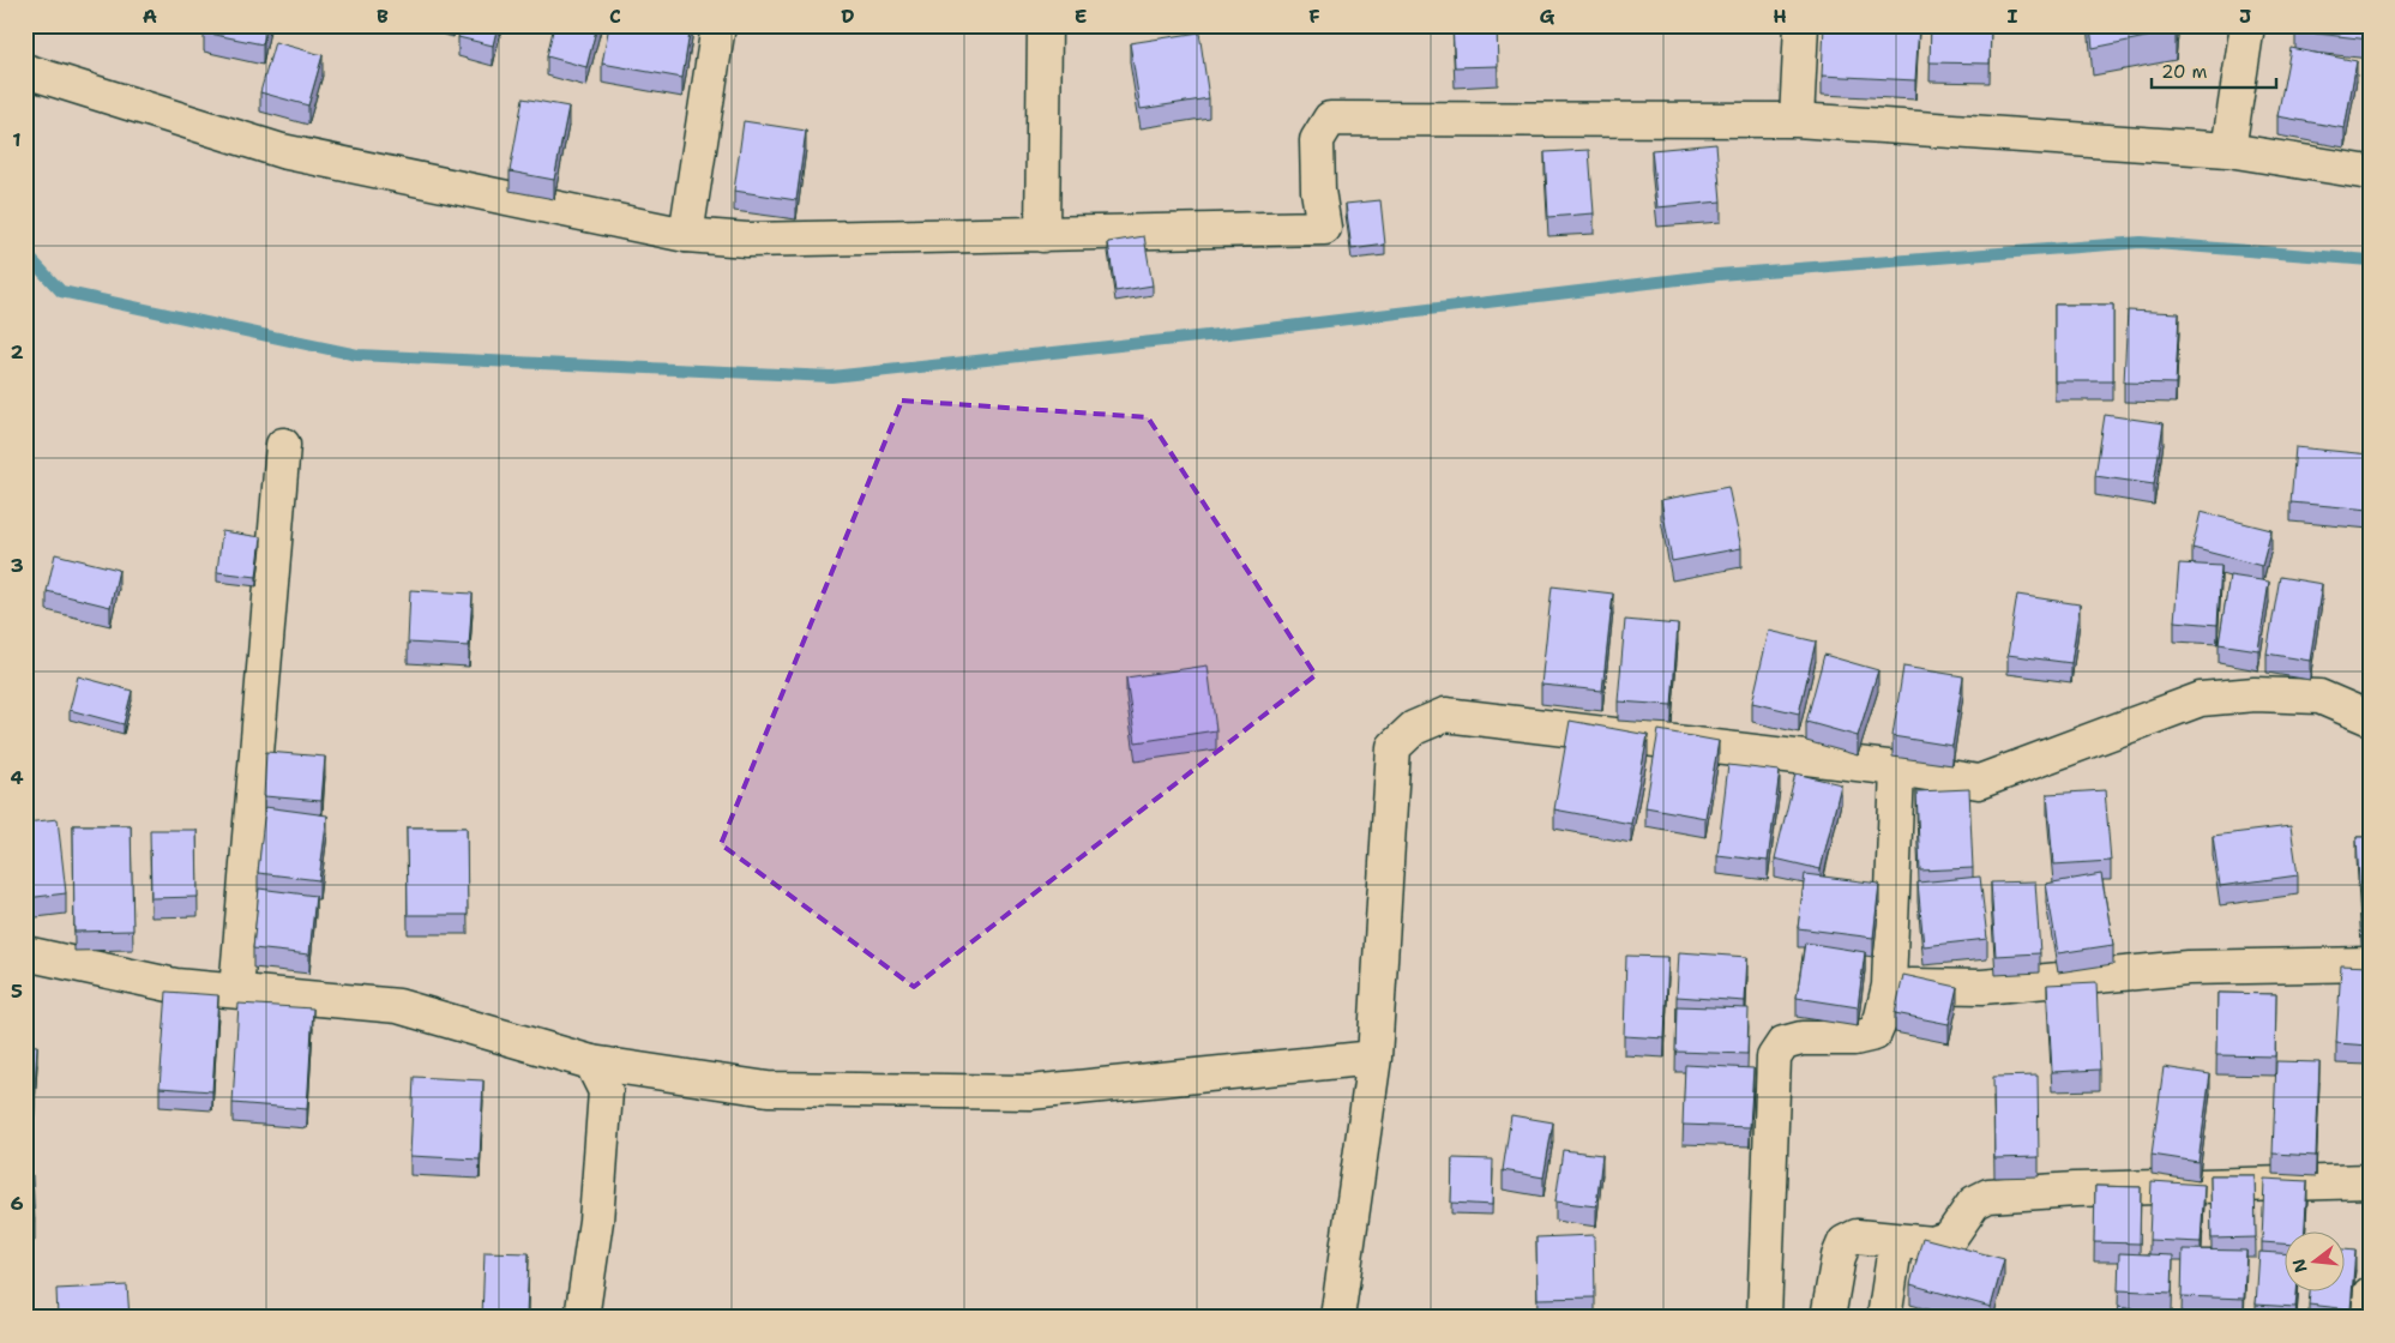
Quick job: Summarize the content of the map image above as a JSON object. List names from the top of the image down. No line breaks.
{"scale_bar":"20 m","north":"left","grid":{"columns":["A","B","C","D","E","F","G","H","I","J"],"rows":["1","2","3","4","5","6"]}}
